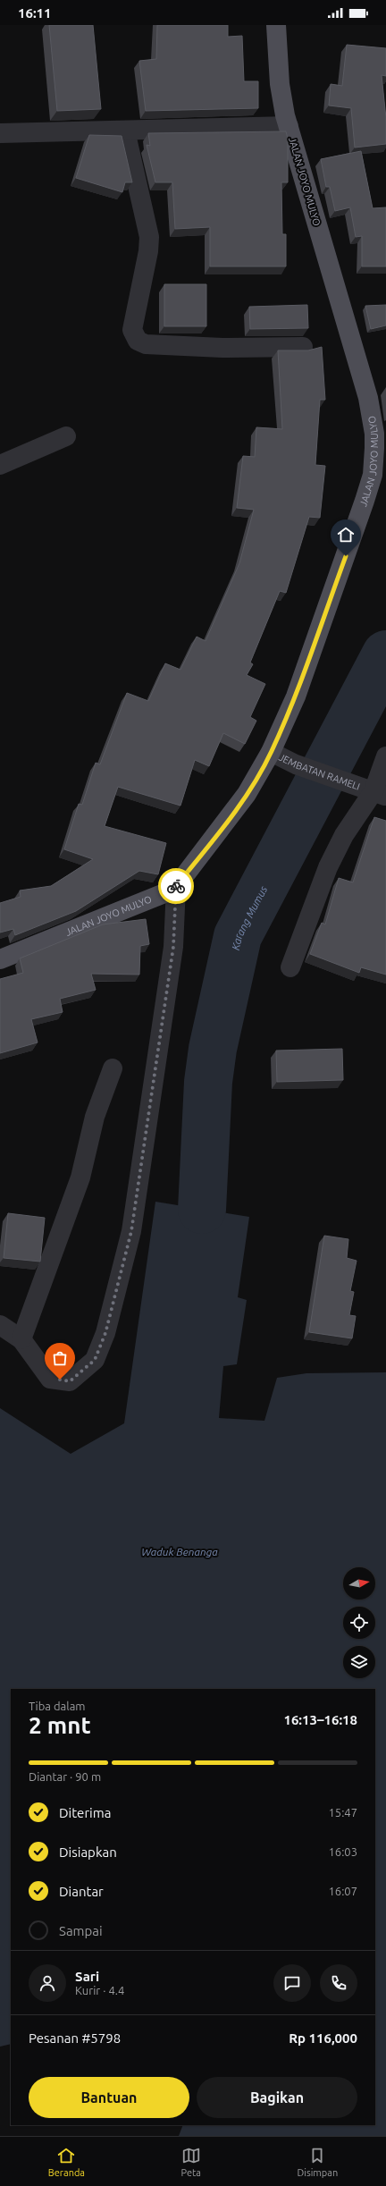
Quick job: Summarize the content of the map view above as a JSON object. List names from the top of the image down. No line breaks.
{"streets":{"main road":["JALAN JOYO MULYO"],"street":["JEMBATAN RAMELI"]},"crossings":[["JALAN JOYO MULYO","JEMBATAN RAMELI"]],"water":["Karang Mumus","Waduk Benanga"],"north":"right","page":{"status":"16:11","heading":["2 mnt","Tiba dalam","16:13–16:18"],"panel":["Sari","Kurir · 4.4","Pesanan #5798","Rp 116,000"],"bar":"Diantar · 90 m","list":[["Diterima","15:47"],["Disiapkan","16:03"],["Diantar","16:07"],"Sampai"],"buttons":["Bantuan","Bagikan"],"tabs":["Beranda","Peta","Disimpan"]}}
